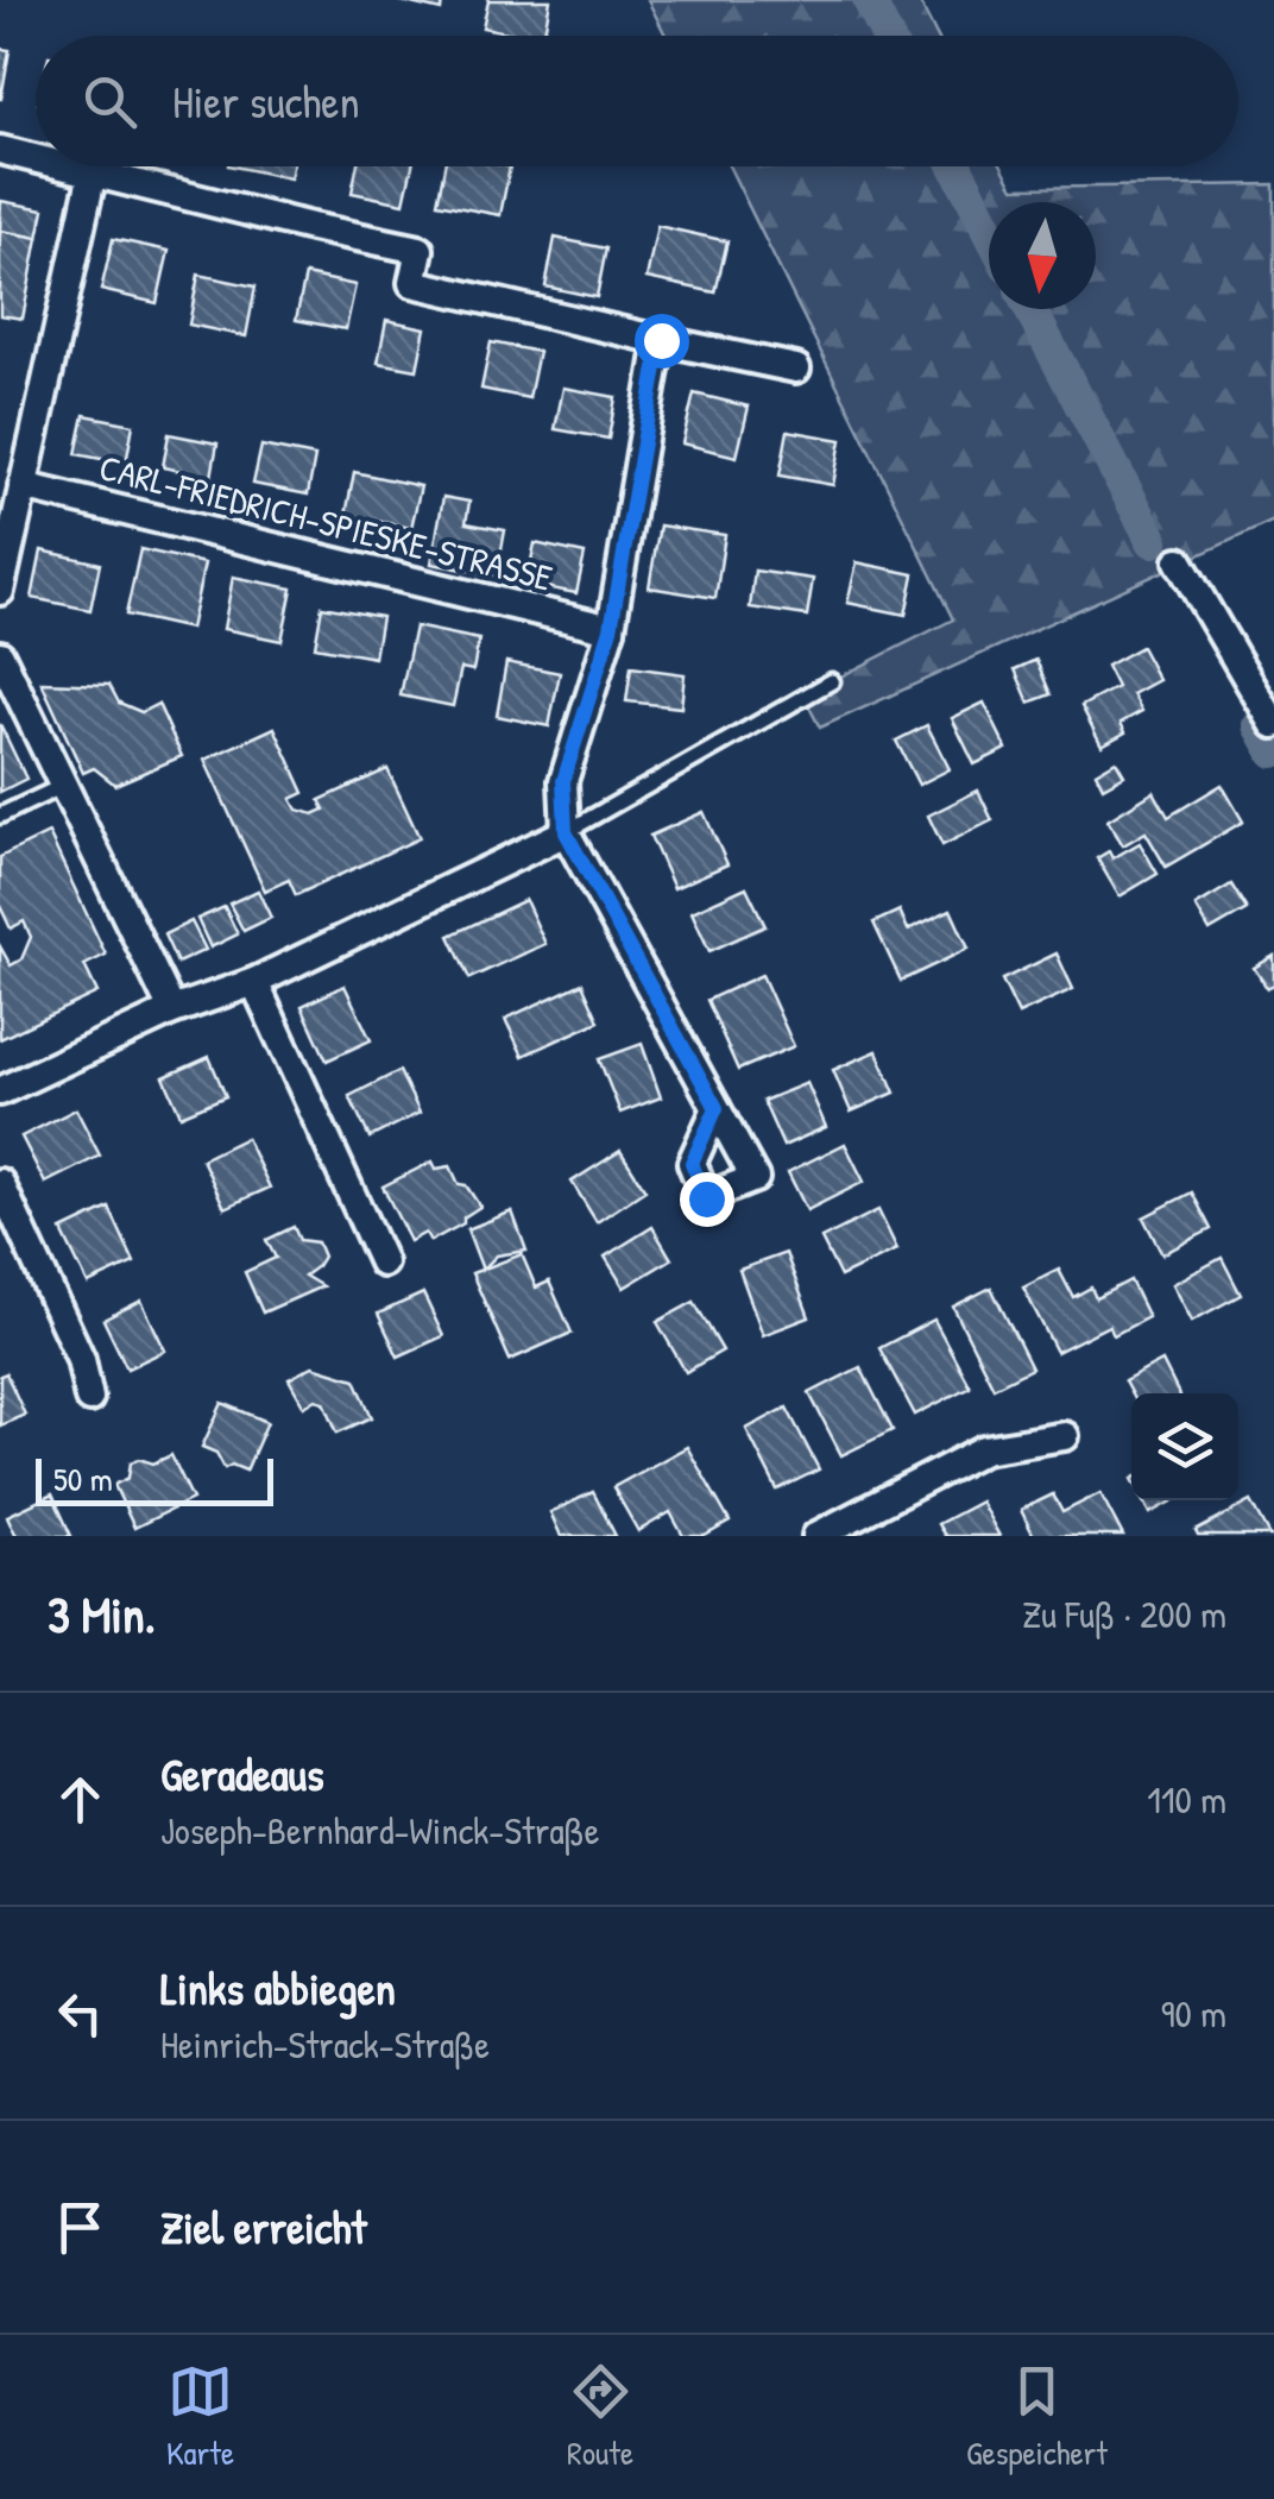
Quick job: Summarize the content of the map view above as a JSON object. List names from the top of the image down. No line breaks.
{"streets":{"street":["CARL-FRIEDRICH-SPIESKE-STRASSE"]},"scale_bar":"50 m","north":"bottom","page":{"search":"Hier suchen","scale":"50 m","heading":["3 Min.","Zu Fuß · 200 m"],"list":[["Geradeaus","Joseph-Bernhard-Winck-Straße","110 m"],["Links abbiegen","Heinrich-Strack-Straße","90 m"],"Ziel erreicht"],"nav":["Karte","Route","Gespeichert"]}}
